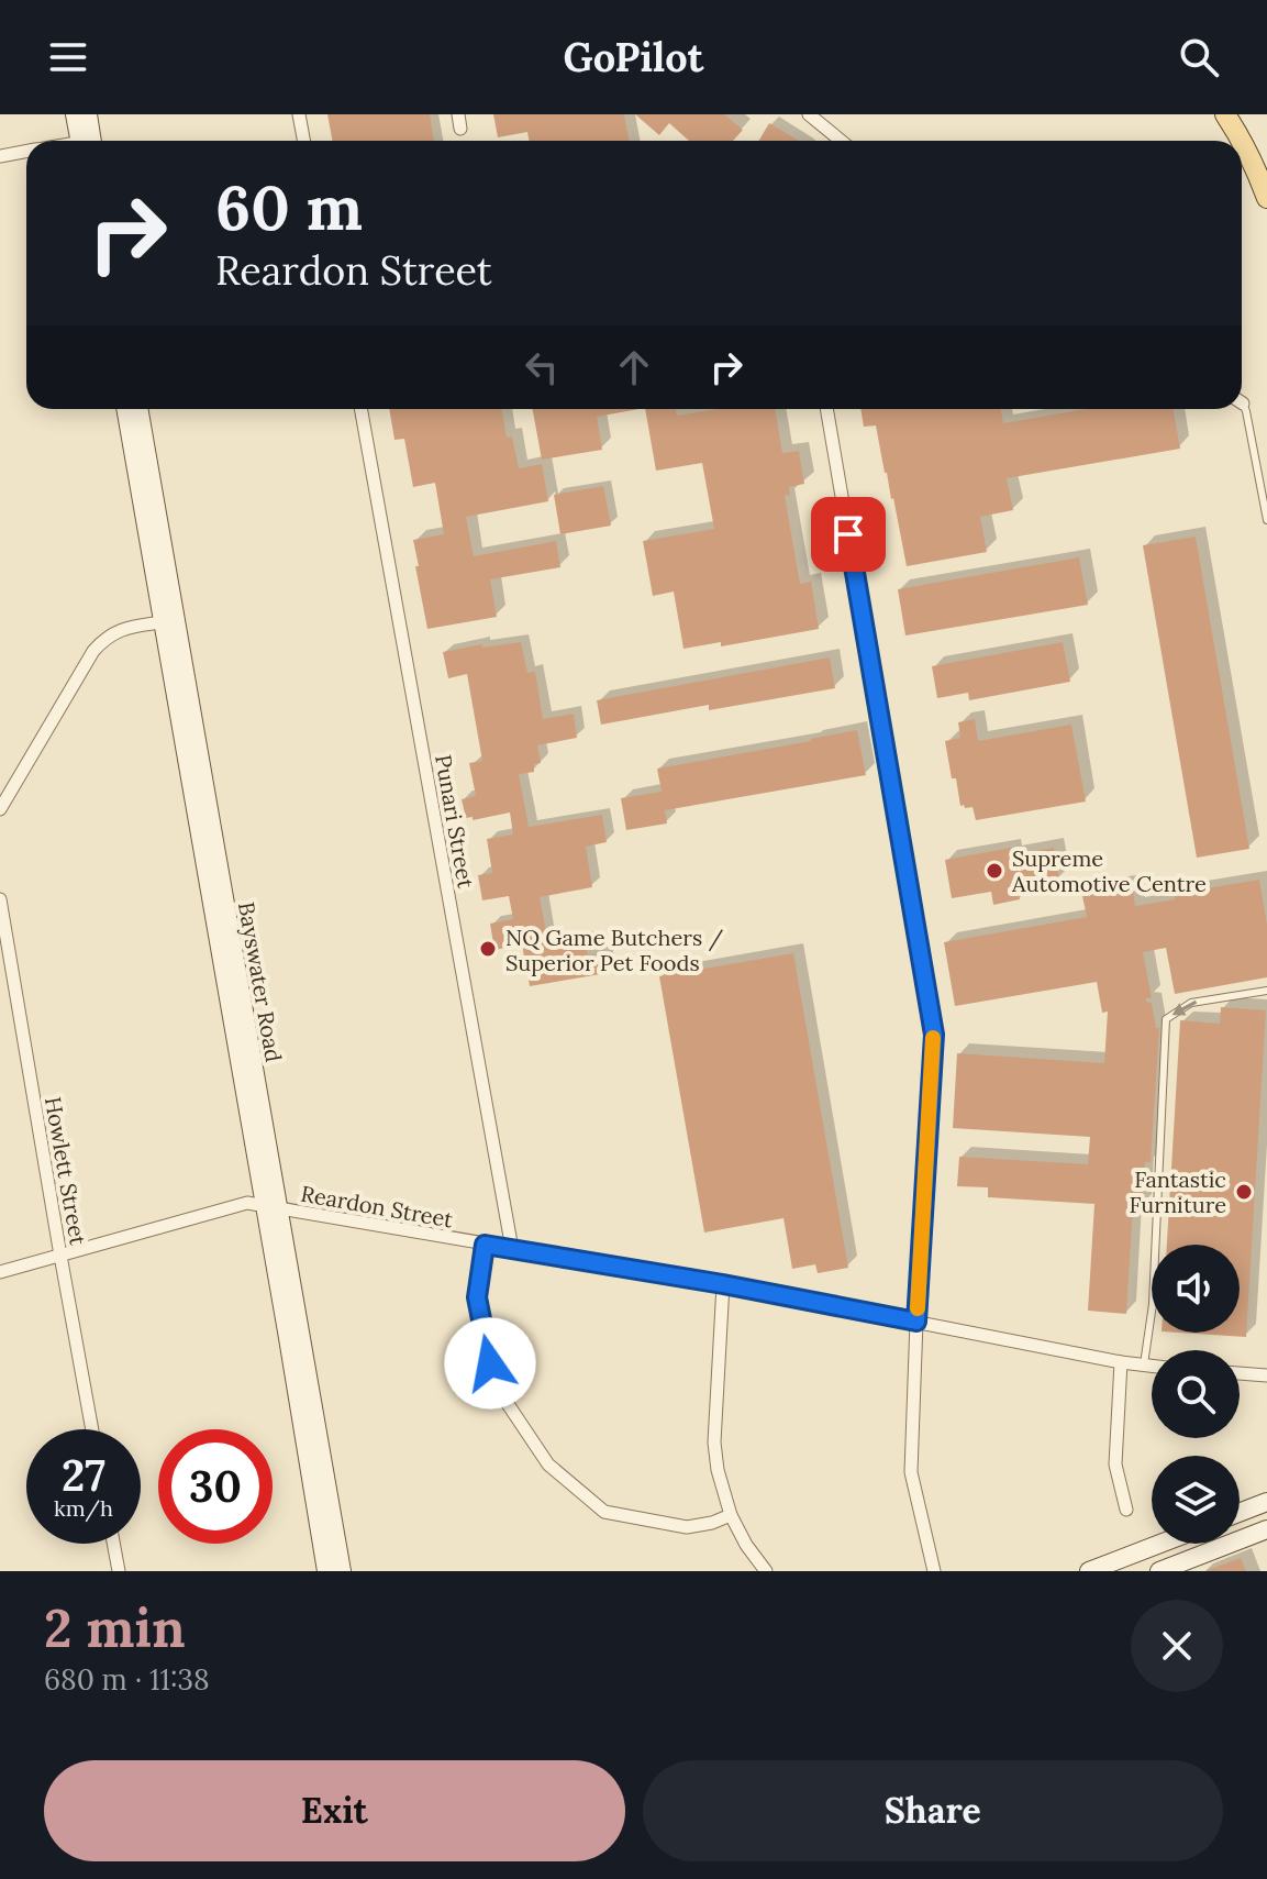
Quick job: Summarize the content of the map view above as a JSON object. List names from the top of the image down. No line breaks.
{"streets":{"main road":["Bayswater Road"],"street":["Punari Street","Howlett Street","Reardon Street"]},"crossings":[["Punari Street","Reardon Street"],["Bayswater Road","Reardon Street"],["Howlett Street","Reardon Street"]],"places":["Supreme Automotive Centre","NQ Game Butchers / Superior Pet Foods","Fantastic Furniture"],"page":{"header":"GoPilot","turn":["60 m","Reardon Street"],"speed":"27 km/h","limit":"30","heading":["2 min","680 m · 11:38"],"buttons":["Exit","Share"]}}
